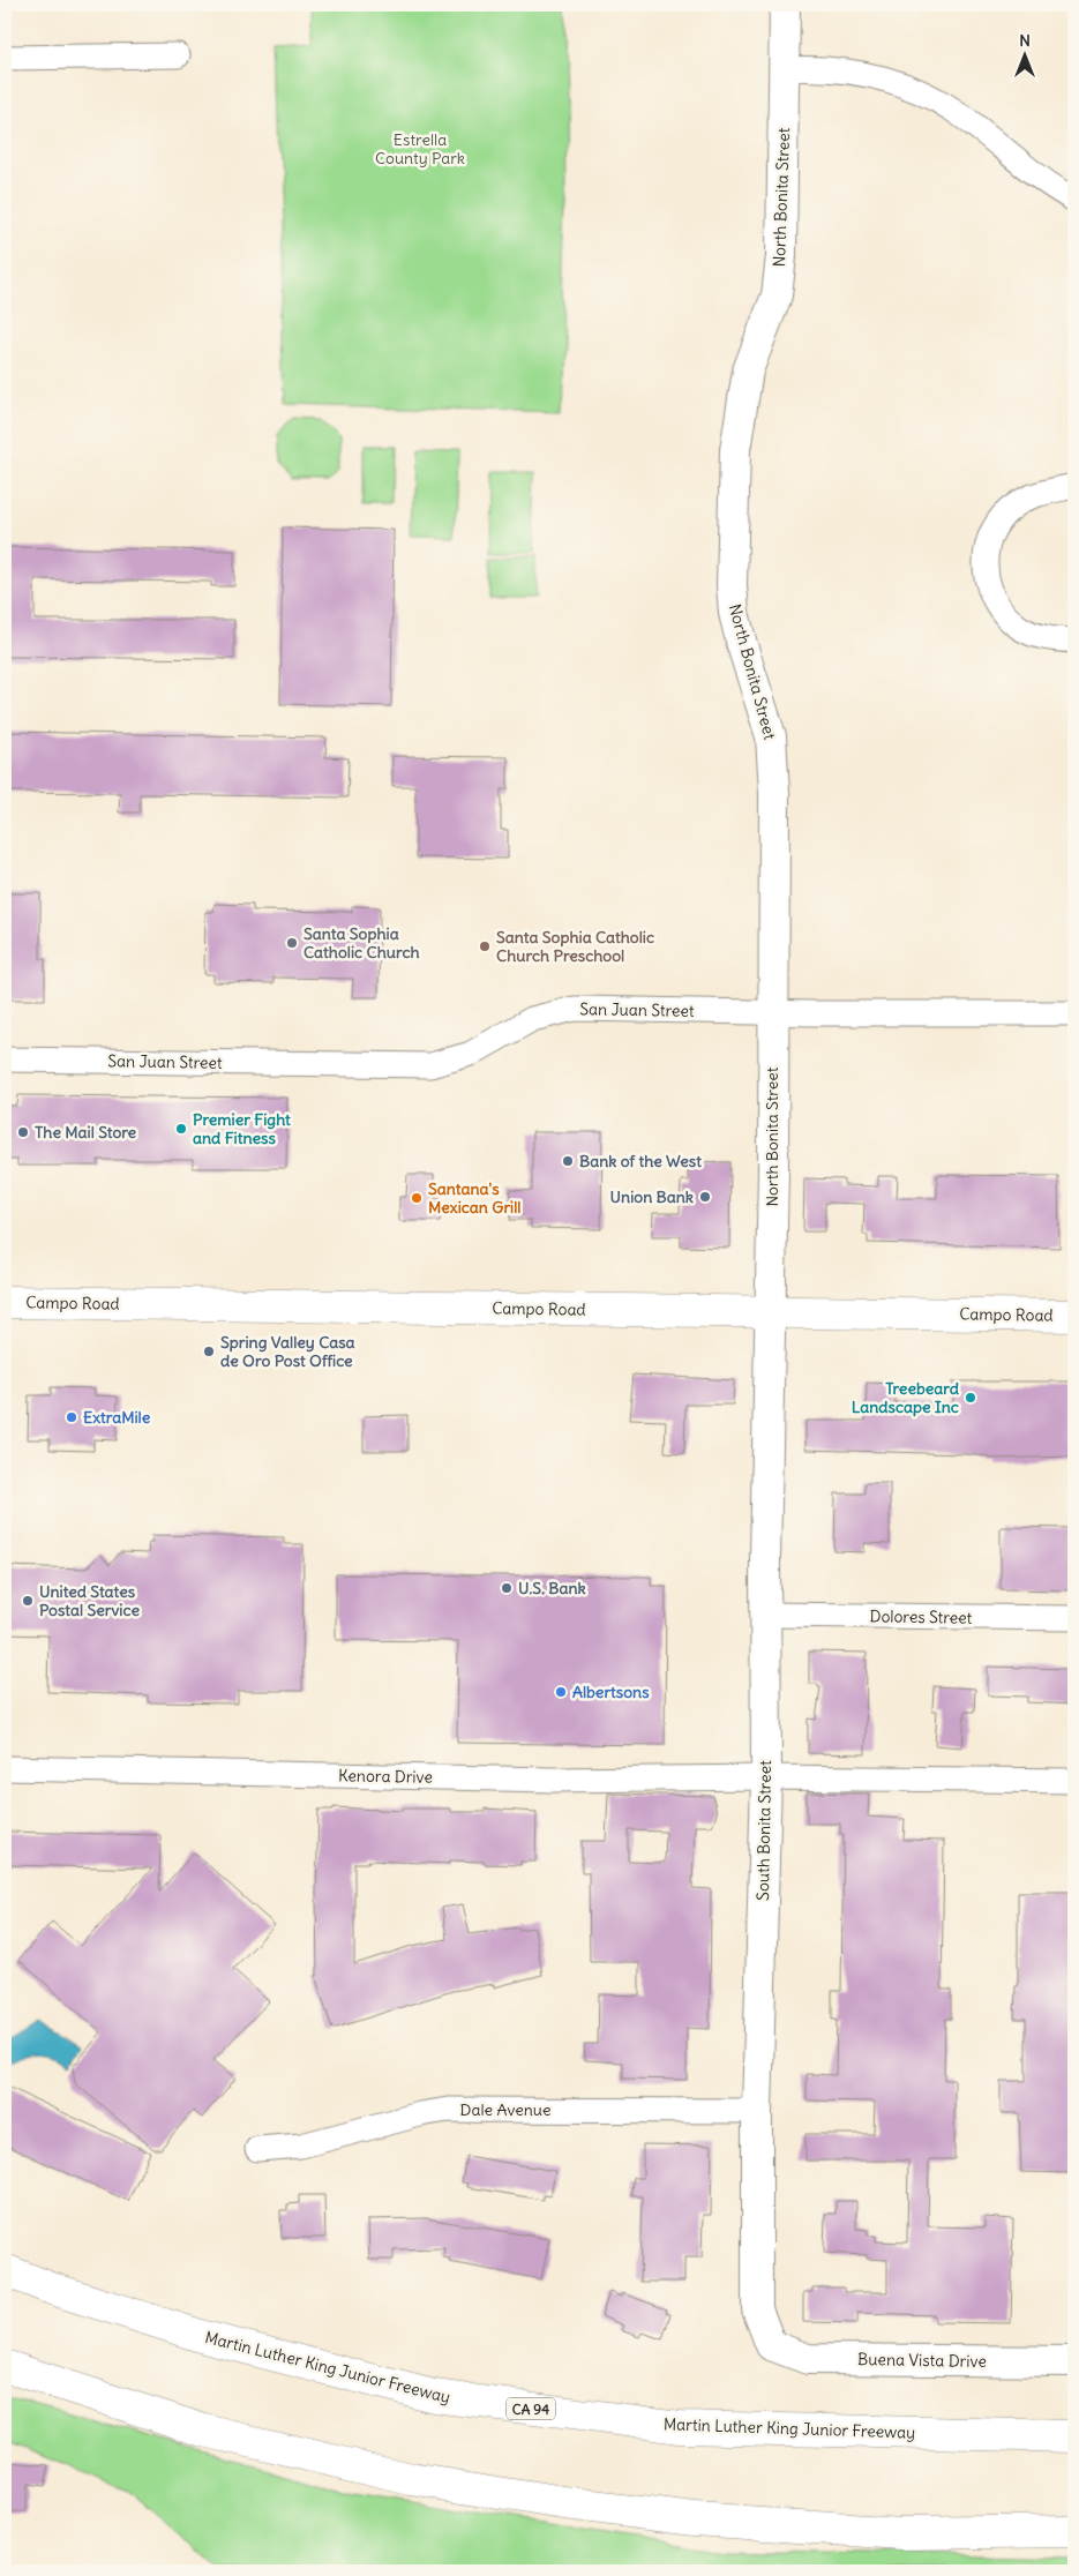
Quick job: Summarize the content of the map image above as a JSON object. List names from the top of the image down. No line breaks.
{"streets":{"main road":["Campo Road","Martin Luther King Junior Freeway","CA 94"],"street":["North Bonita Street","San Juan Street","Dolores Street","Kenora Drive","South Bonita Street","Dale Avenue","Buena Vista Drive"]},"crossings":[["North Bonita Street","San Juan Street"],["North Bonita Street","Campo Road"],["North Bonita Street","South Bonita Street"],["Campo Road","South Bonita Street"],["Dolores Street","South Bonita Street"],["Kenora Drive","South Bonita Street"],["South Bonita Street","Dale Avenue"],["South Bonita Street","Buena Vista Drive"]],"parks":["Estrella County Park"],"places":["Santa Sophia Catholic Church","Santa Sophia Catholic Church Preschool","Premier Fight and Fitness","The Mail Store","Bank of the West","Union Bank","Santana's Mexican Grill","Spring Valley Casa de Oro Post Office","Treebeard Landscape Inc","ExtraMile","U.S. Bank","United States Postal Service","Albertsons"],"north":"top"}
